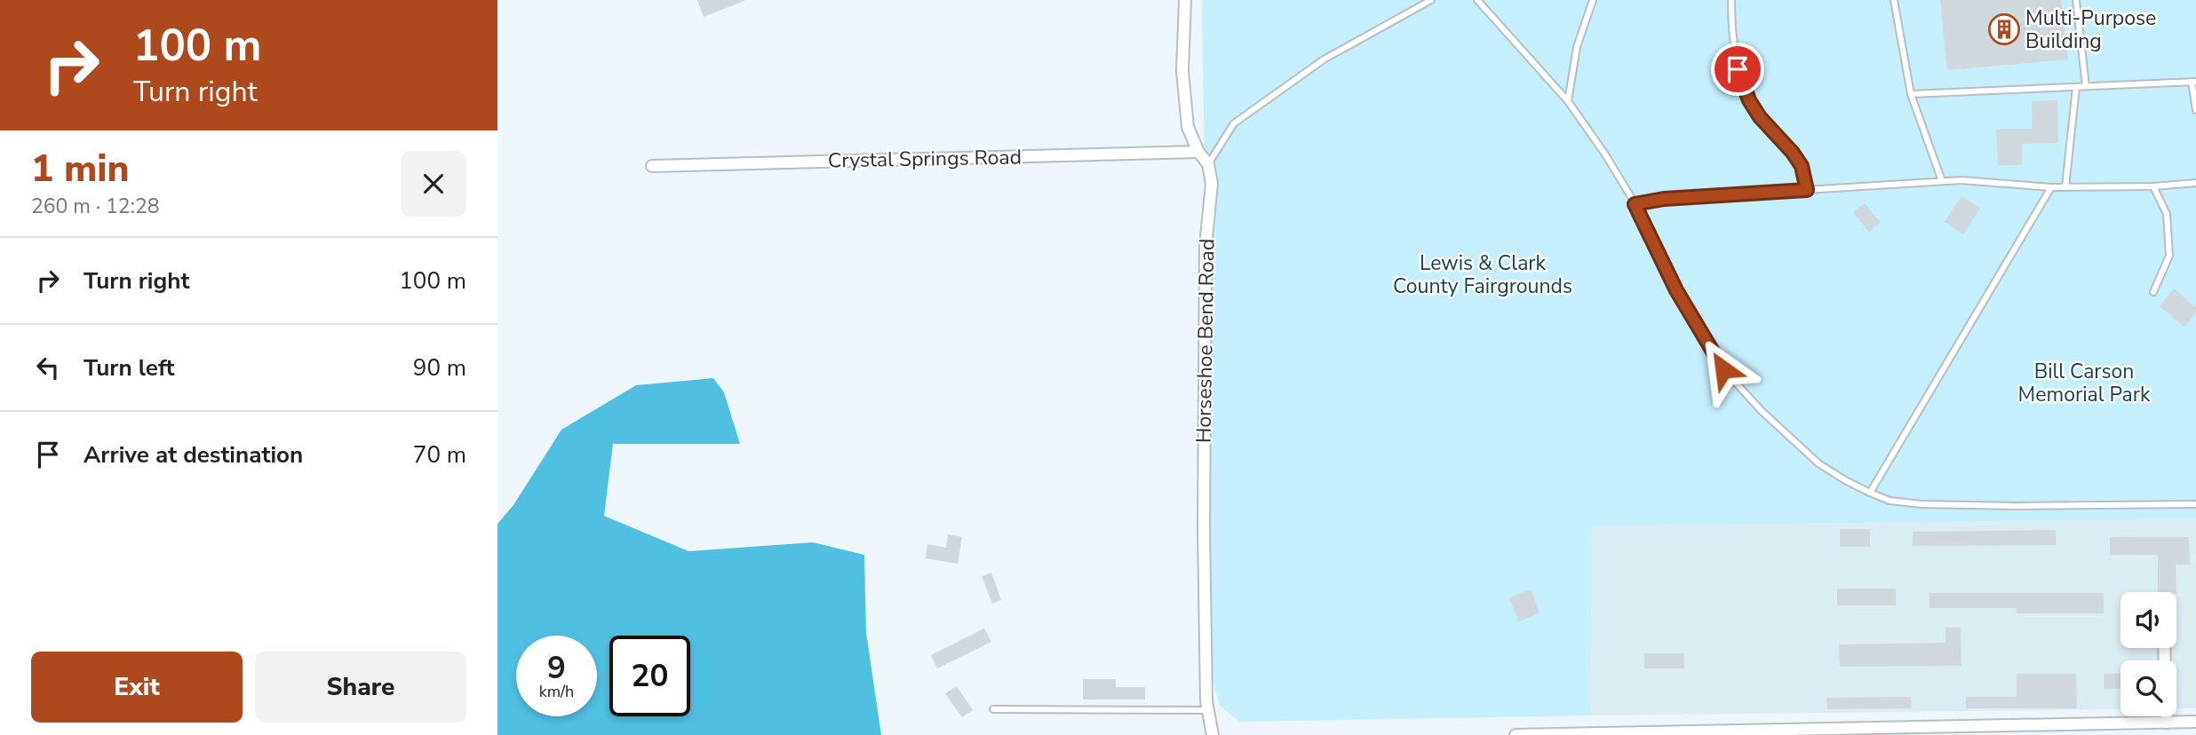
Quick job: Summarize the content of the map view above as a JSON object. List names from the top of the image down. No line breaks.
{"streets":{"street":["Crystal Springs Road","Horseshoe Bend Road"]},"parks":["Lewis & Clark County Fairgrounds","Bill Carson Memorial Park"],"places":{"building":["Multi-Purpose Building"]},"page":{"turn":["100 m","Turn right"],"heading":["1 min","260 m · 12:28"],"list":[{"name":"Turn right","value":"100 m"},{"name":"Turn left","value":"90 m"},{"name":"Arrive at destination","value":"70 m"}],"speed":"9 km/h","limit":"20","buttons":["Exit","Share"]}}
